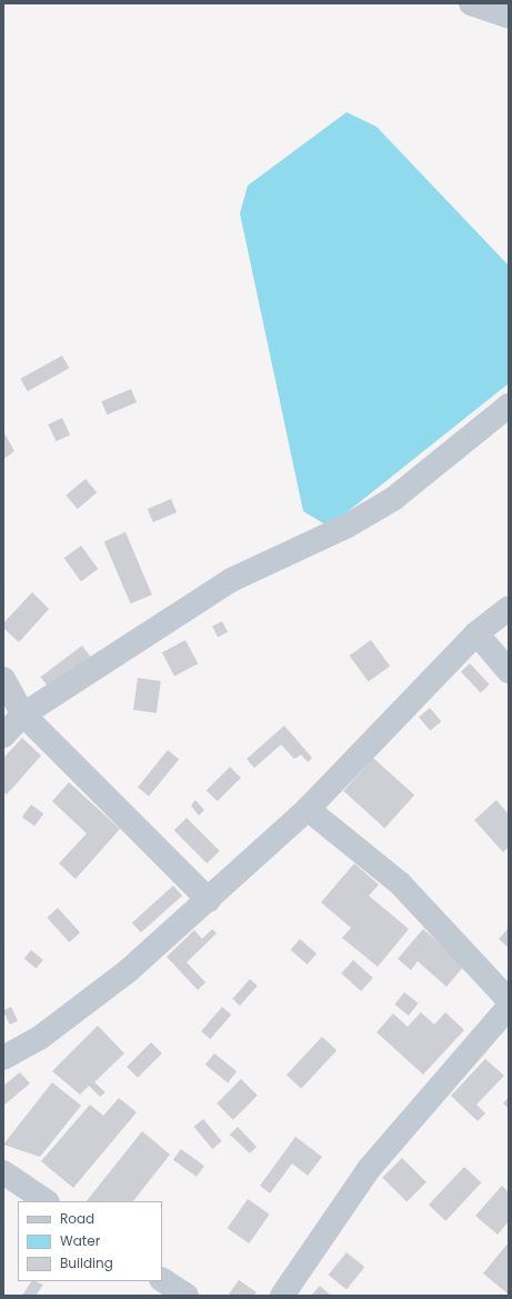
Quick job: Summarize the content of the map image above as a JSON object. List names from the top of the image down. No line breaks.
{"legend":["Road","Water","Building"]}
